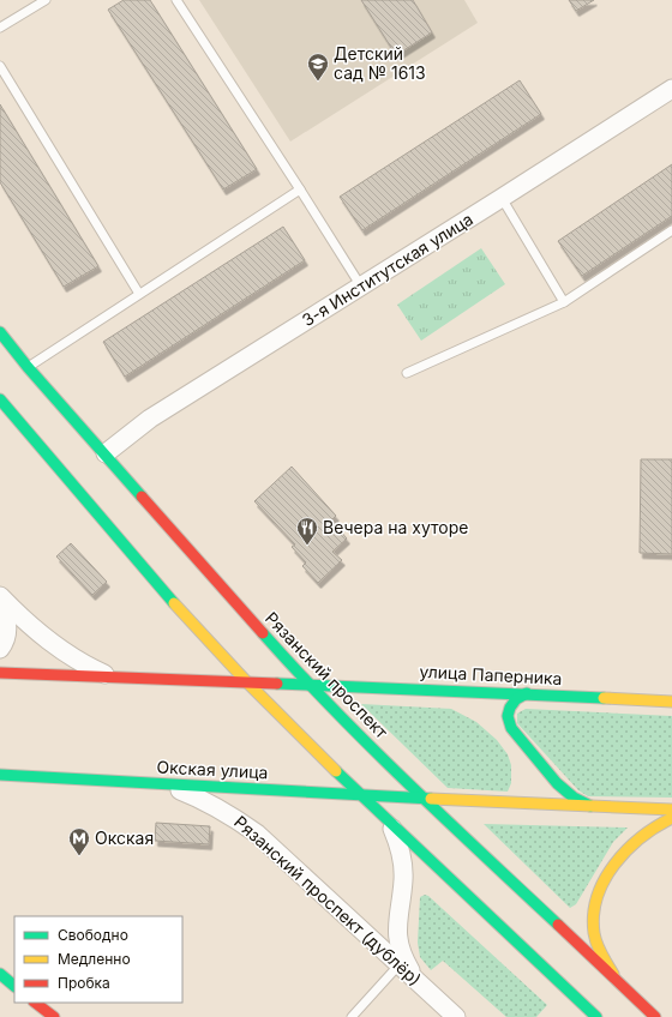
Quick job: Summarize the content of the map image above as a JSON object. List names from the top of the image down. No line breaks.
{"streets":{"main road":["Рязанский проспект","улица Паперника","Окская улица"],"street":["3-я Институтская улица","Рязанский проспект (дублёр)"]},"crossings":[["3-я Институтская улица","Рязанский проспект"],["Рязанский проспект","улица Паперника"],["Рязанский проспект","Окская улица"],["Окская улица","Рязанский проспект (дублёр)"]],"places":{"school or university":["Детский сад № 1613"],"restaurant":["Вечера на хуторе"],"metro station":["Окская"]},"legend":["Свободно","Медленно","Пробка"]}
